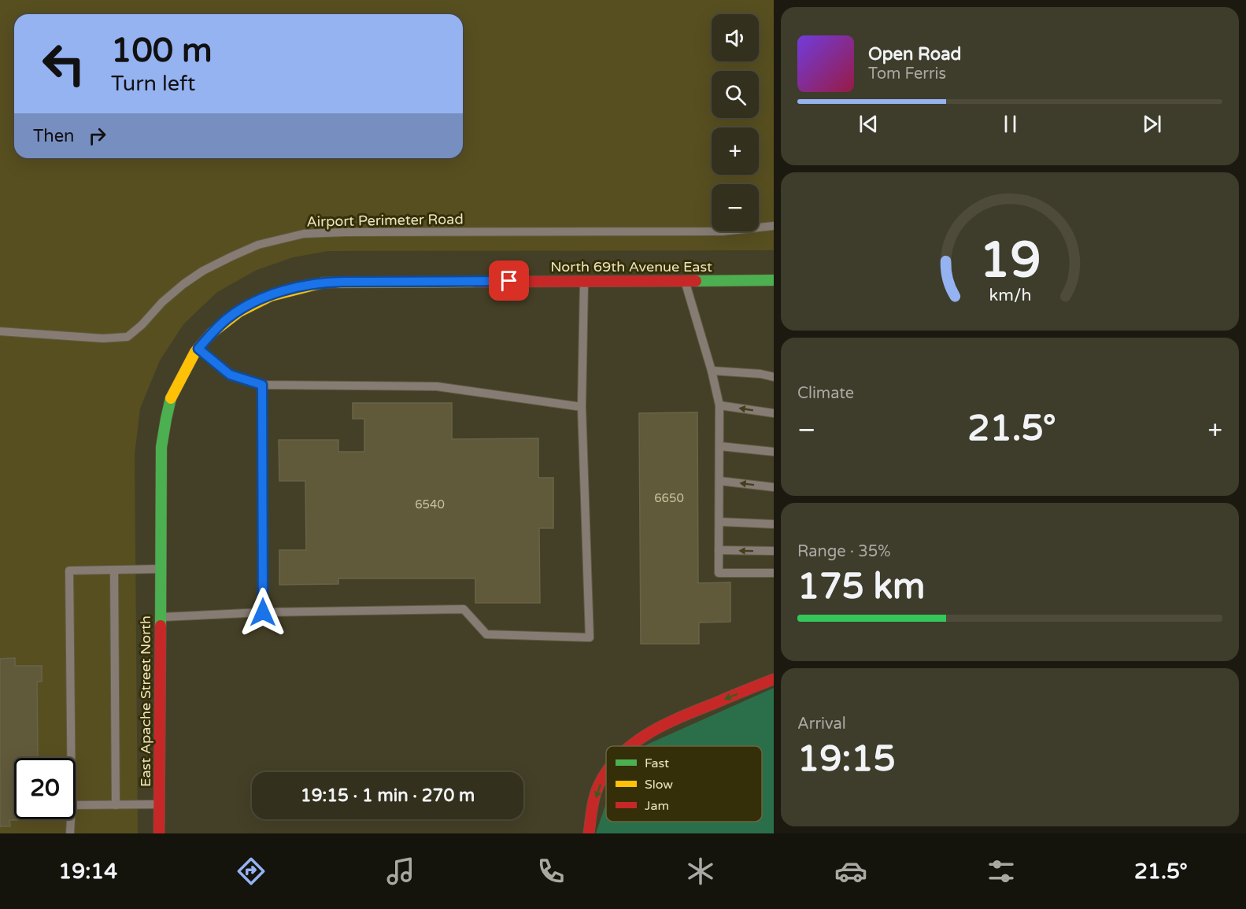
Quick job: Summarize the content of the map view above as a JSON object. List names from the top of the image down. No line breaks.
{"streets":{"main road":["North 69th Avenue East","East Apache Street North"],"lane":["Airport Perimeter Road"]},"crossings":[["North 69th Avenue East","East Apache Street North"]],"house_numbers":["6650","6540"],"legend":["Fast","Slow","Jam"],"page":{"map_buttons":["+","−"],"turn":["100 m","Turn left"],"song":["Open Road","Tom Ferris"],"then":"Then","tile":["Climate",["Range · 35%","175 km"],["Arrival","19:15"]],"heat":["−","21.5°","+"],"limit":"20","trip":"19:15 · 1 min · 270 m","tabs":["19:14","21.5°"],"gauge":["19","km/h"]}}
